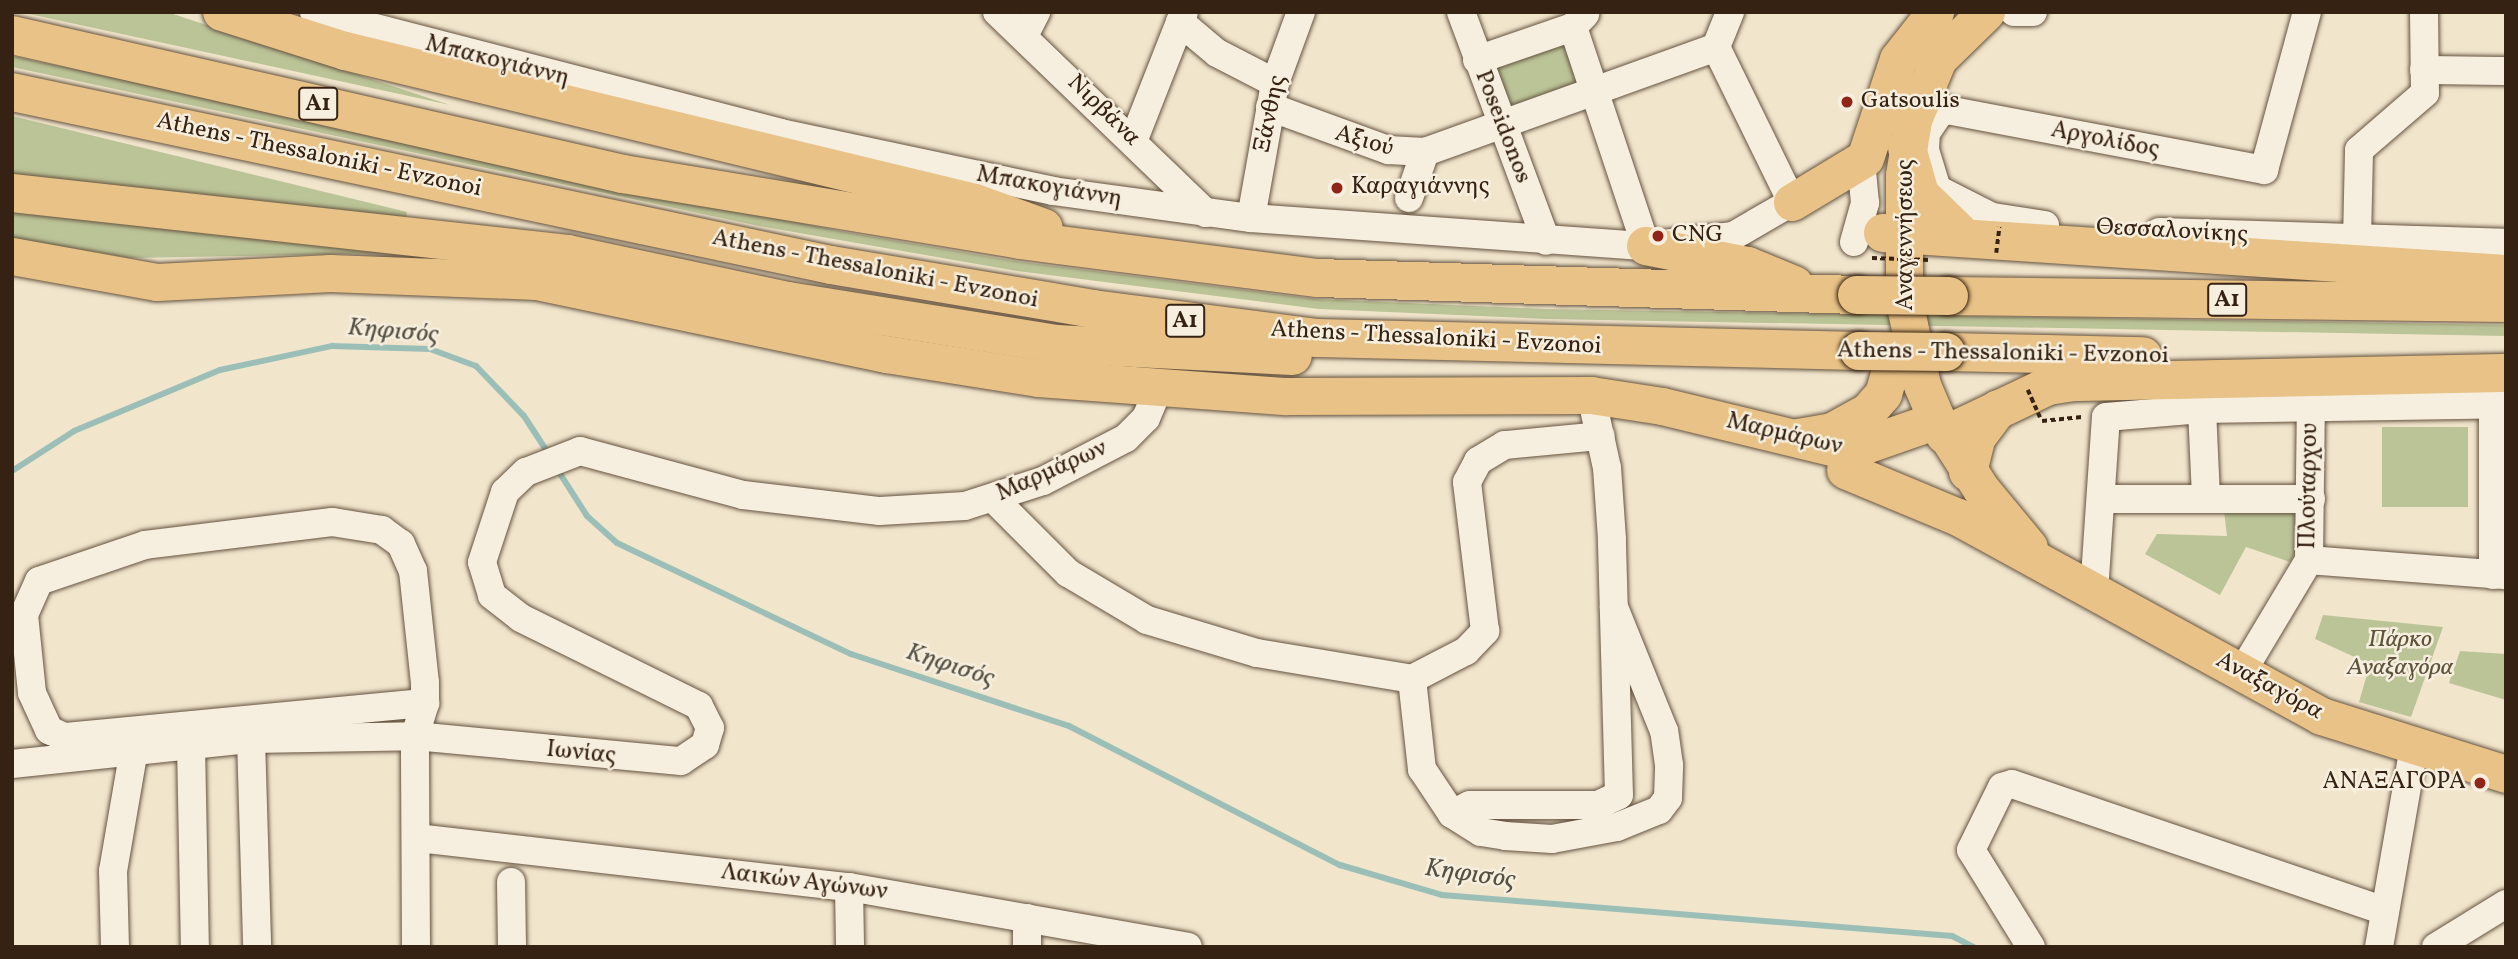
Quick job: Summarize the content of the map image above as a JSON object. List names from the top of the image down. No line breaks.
{"streets":{"highway":["Α1","Athens - Thessaloniki - Evzonoi"],"main road":["Αναγεννήσεως","Μαρμάρων","Αναξαγόρα"],"street":["Μπακογιάννη","Νιρβάνα","Ξάνθης","Poseidonos","Αργολίδος","Αξιού","Θεσσαλονίκης","Πλούταρχου","Ιωνίας","Λαικών Αγώνων"]},"crossings":[["Μπακογιάννη","Νιρβάνα"],["Μπακογιάννη","Ξάνθης"],["Μπακογιάννη","Poseidonos"],["Ξάνθης","Αξιού"],["Poseidonos","Αξιού"],["Αργολίδος","Θεσσαλονίκης"],["Athens - Thessaloniki - Evzonoi","Αναγεννήσεως"],["Αναγεννήσεως","Μαρμάρων"],["Αναγεννήσεως","Αναξαγόρα"],["Μαρμάρων","Αναξαγόρα"],["Μαρμάρων","Ιωνίας"],["Πλούταρχου","Αναξαγόρα"]],"water":["Κηφισός"],"parks":["Πάρκο Αναξαγόρα"],"places":["Gatsoulis","Καραγιάννης","CNG","ΑΝΑΞΑΓΟΡΑ"]}
